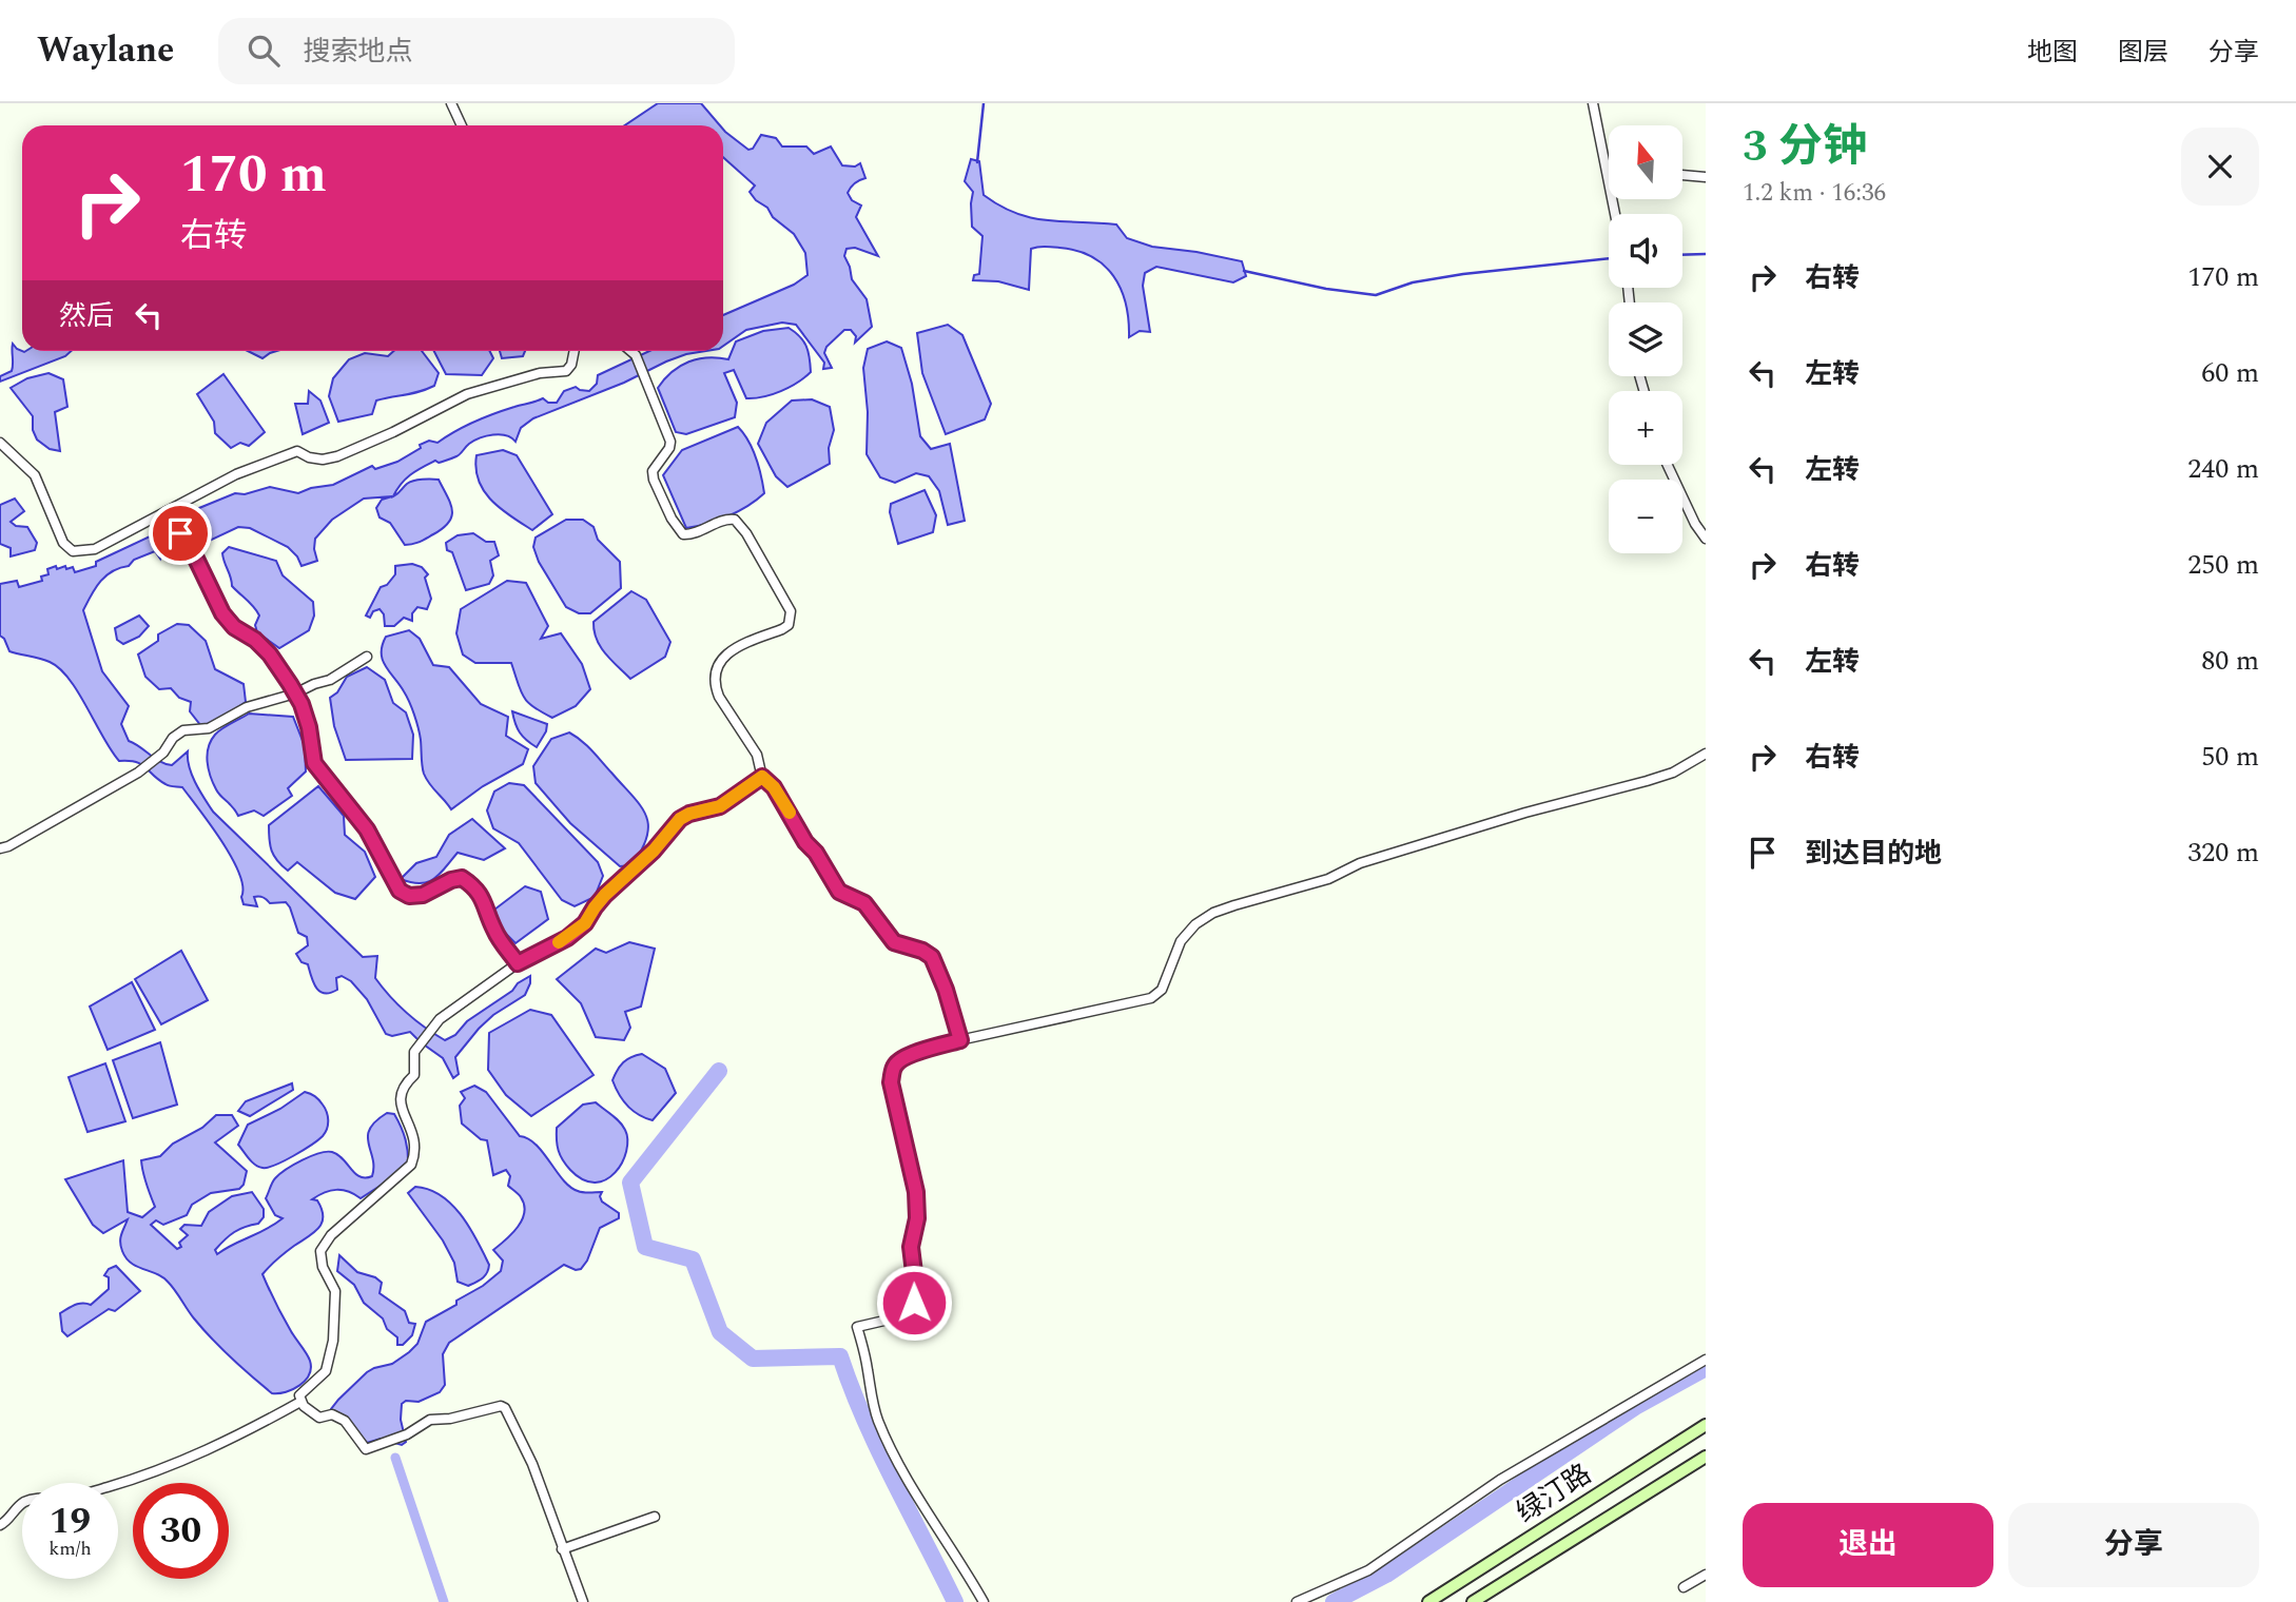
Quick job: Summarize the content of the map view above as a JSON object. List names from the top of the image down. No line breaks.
{"streets":{"main road":["绿汀路"]},"north":"top","page":{"header":"Waylane","search":"搜索地点","nav":["地图","图层","分享"],"heading":["3 分钟","1.2 km · 16:36"],"map_buttons":["+","−"],"turn":["170 m","右转"],"list":[{"name":"右转","value":"170 m"},{"name":"左转","value":"60 m"},{"name":"左转","value":"240 m"},{"name":"右转","value":"250 m"},{"name":"左转","value":"80 m"},{"name":"右转","value":"50 m"},{"name":"到达目的地","value":"320 m"}],"then":"然后","speed":"19 km/h","limit":"30","buttons":["退出","分享"]}}
